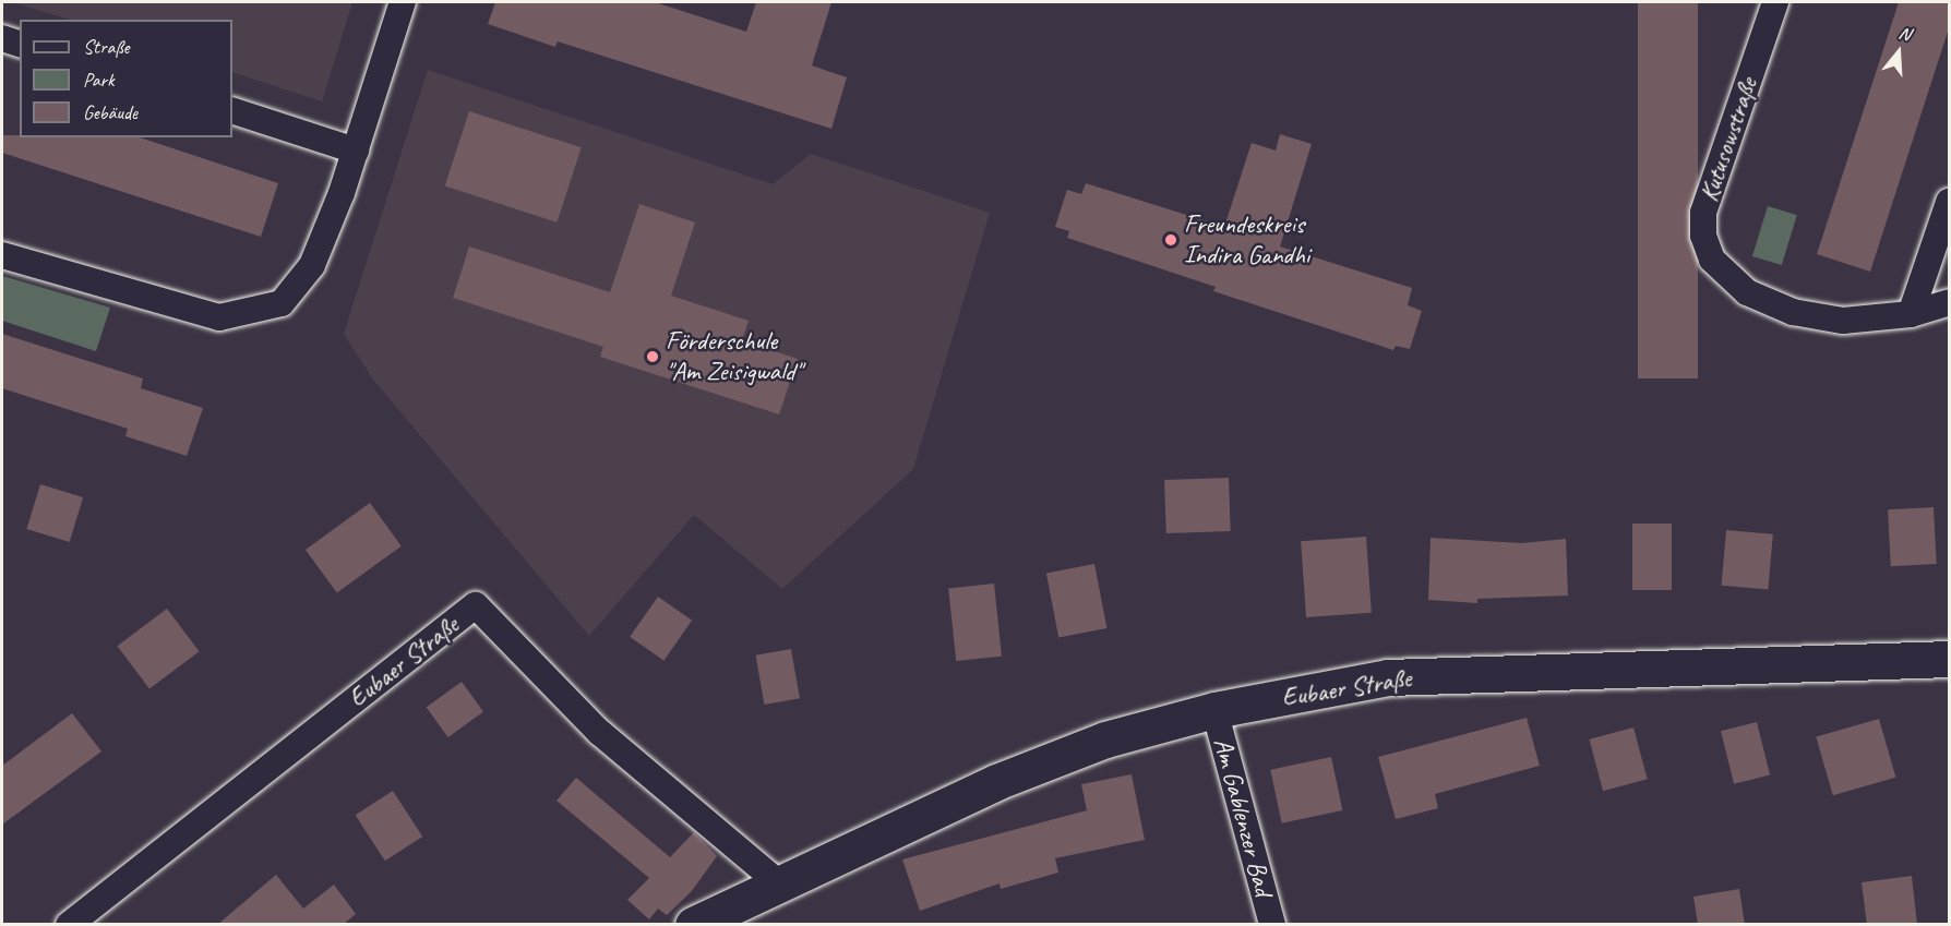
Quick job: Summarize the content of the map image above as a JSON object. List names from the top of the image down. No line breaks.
{"streets":{"street":["Kutusowstraße","Eubaer Straße","Am Gablenzer Bad"]},"crossings":[["Eubaer Straße","Am Gablenzer Bad"]],"places":["Freundeskreis Indira Gandhi","Förderschule \"Am Zeisigwald\""],"legend":["Straße","Park","Gebäude"],"north":"top"}
